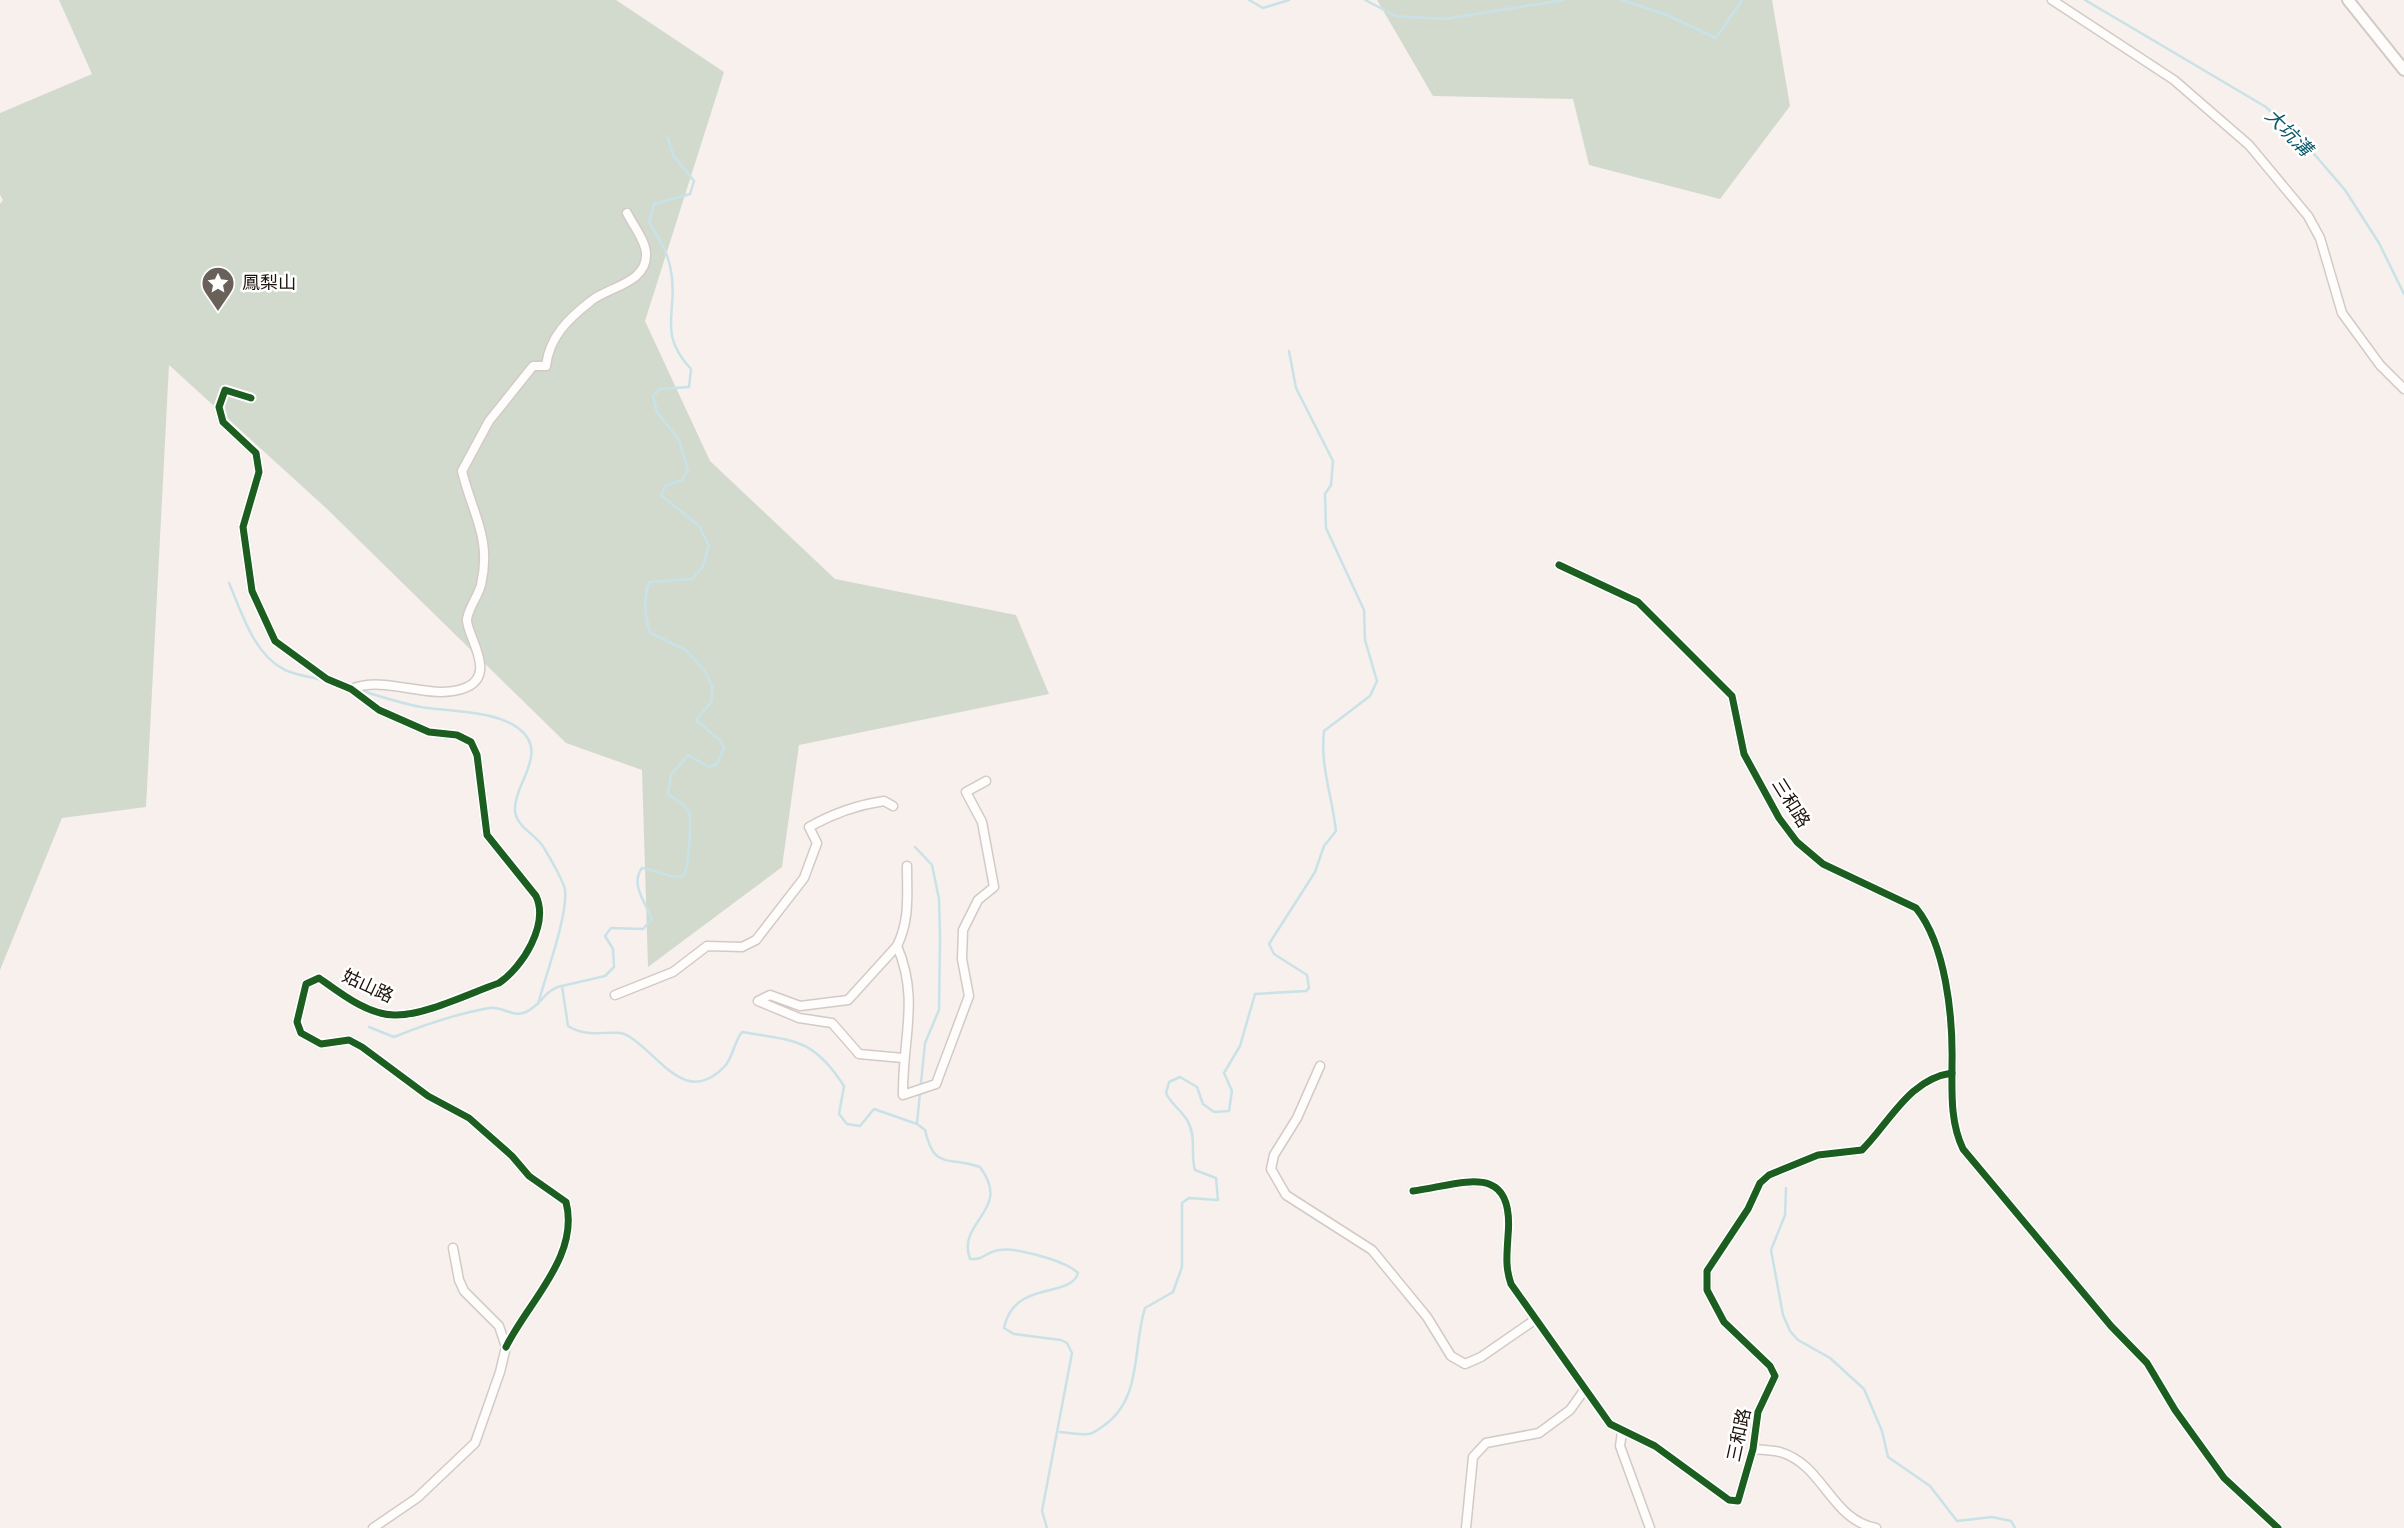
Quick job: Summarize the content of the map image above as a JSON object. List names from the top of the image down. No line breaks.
{"streets":{"street":["三和路","姑山路"]},"water":["大坑溝"],"places":{"place":["鳳梨山"]}}
